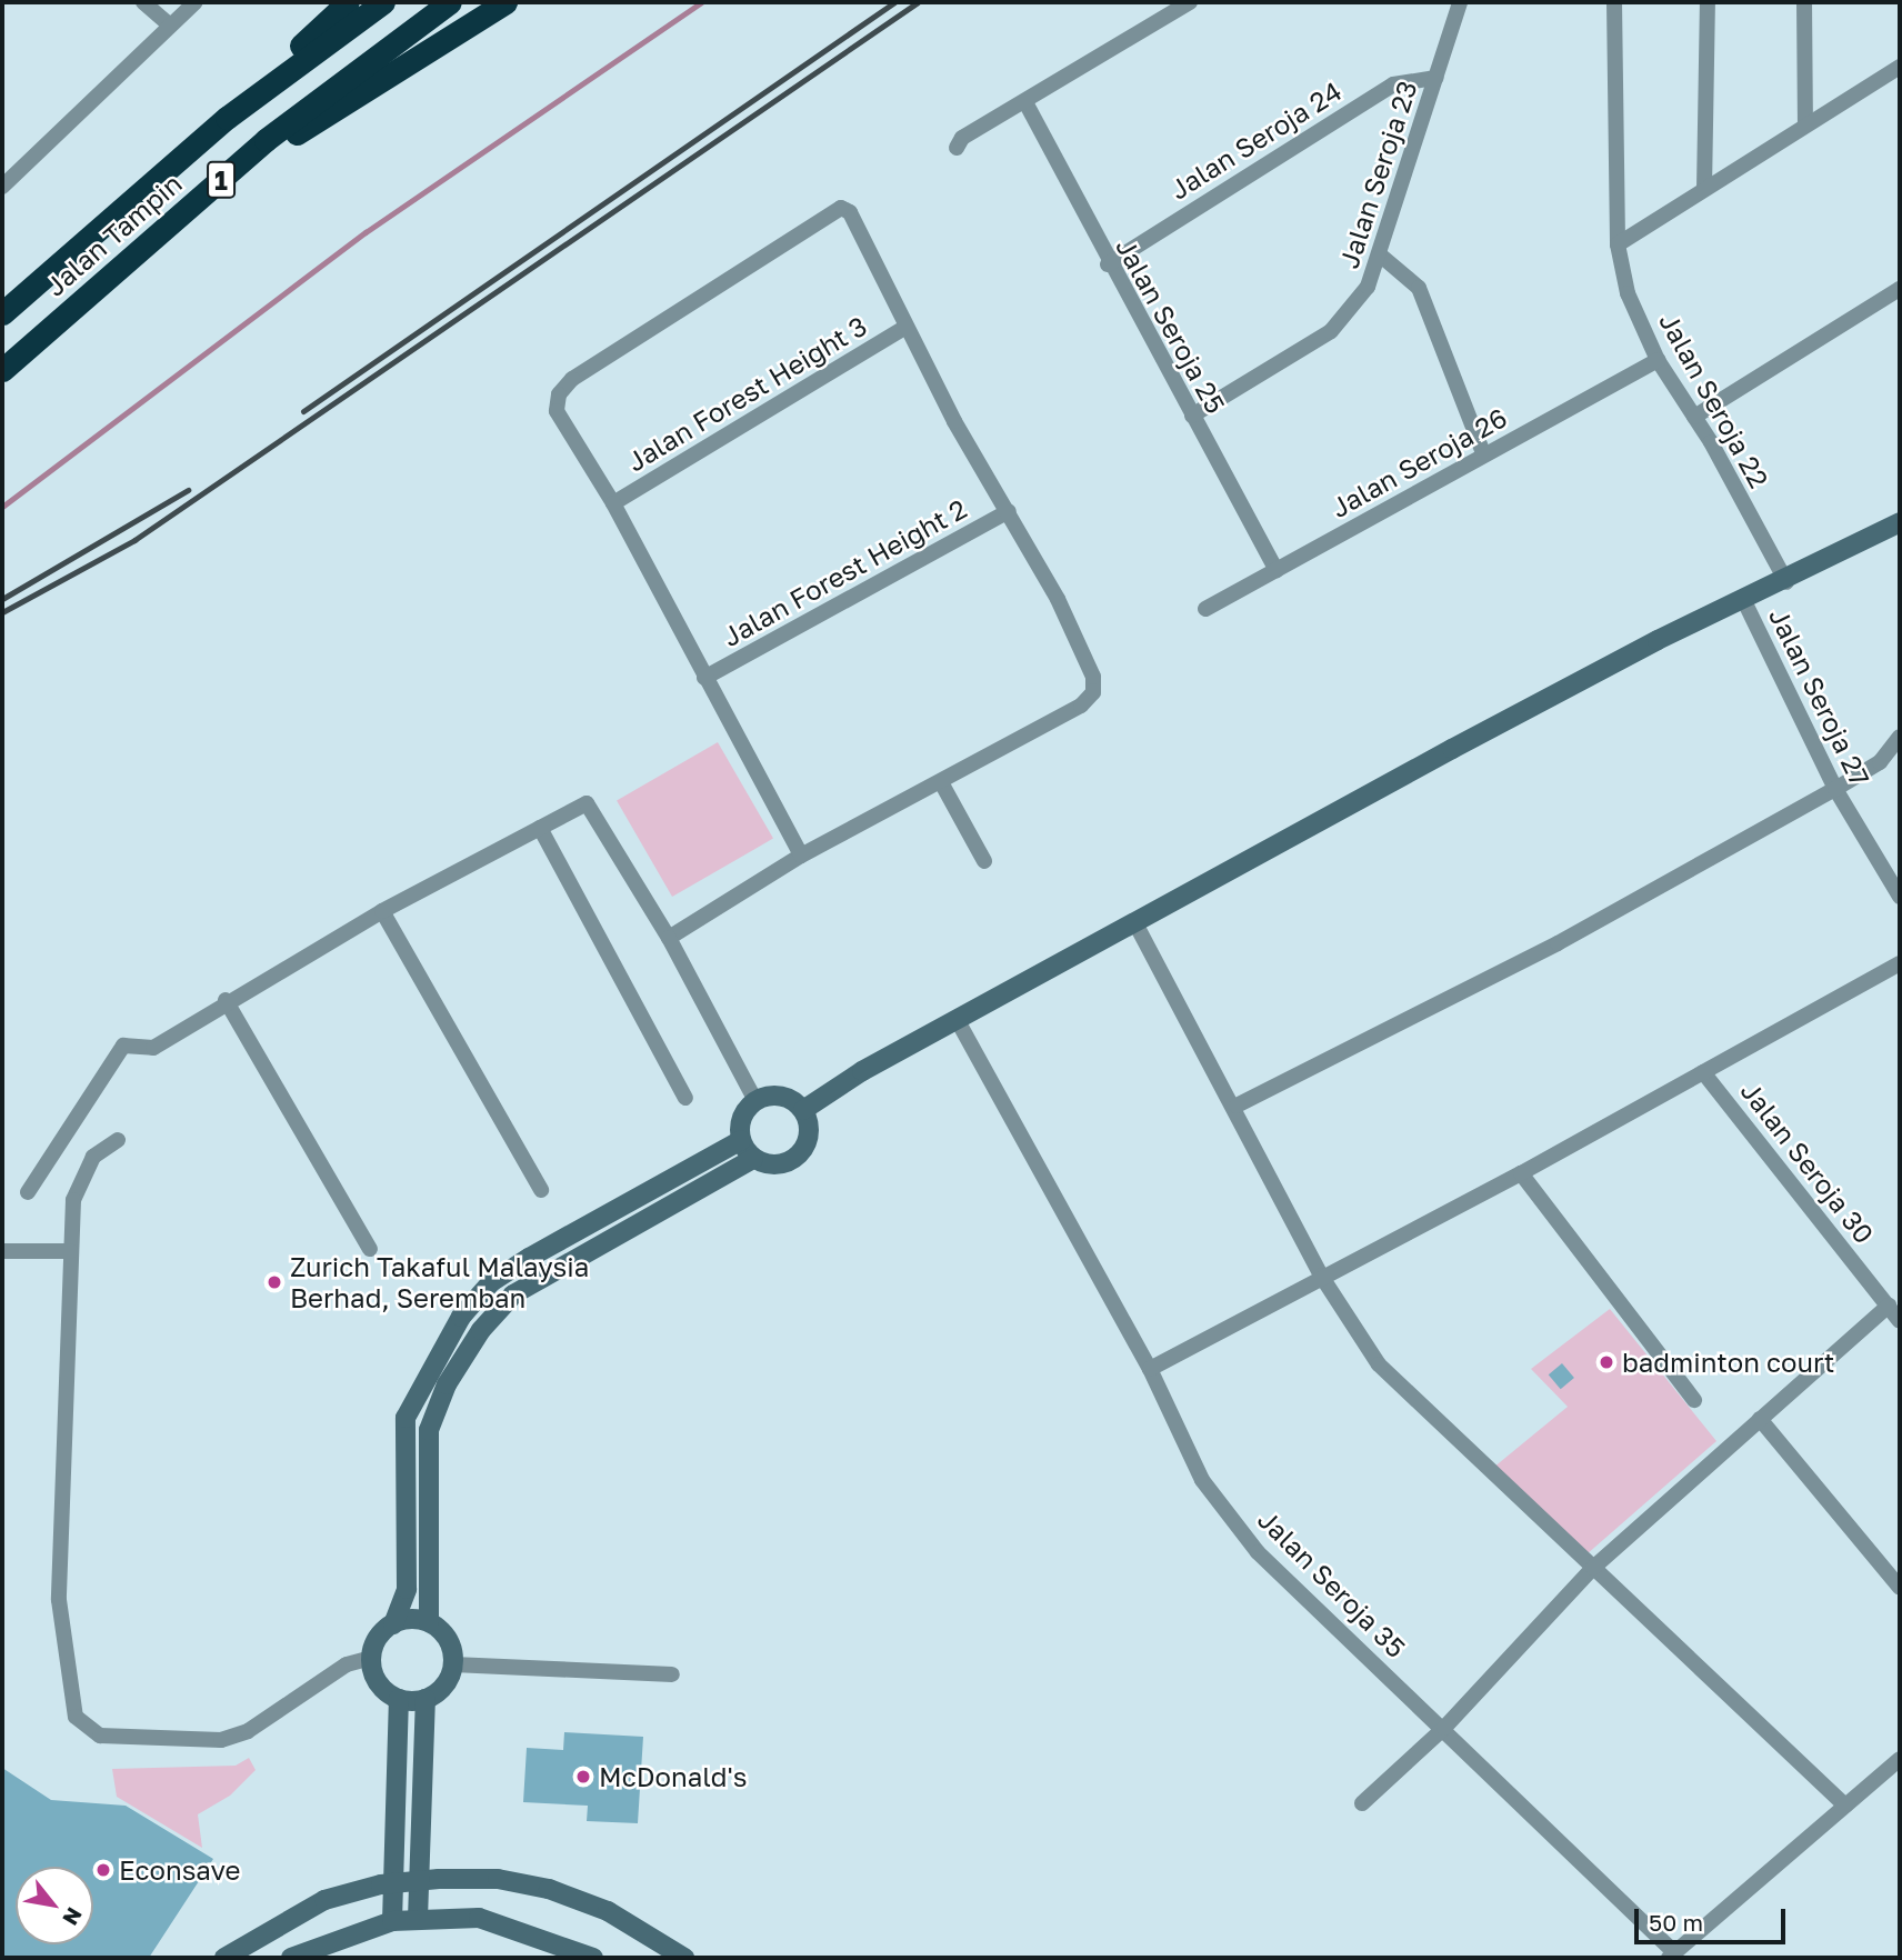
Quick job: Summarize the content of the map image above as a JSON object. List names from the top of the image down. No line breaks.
{"streets":{"highway":["1","Jalan Tampin"],"street":["Jalan Seroja 24","Jalan Seroja 23","Jalan Seroja 25","Jalan Forest Height 3","Jalan Seroja 22","Jalan Seroja 26","Jalan Forest Height 2","Jalan Seroja 27","Jalan Seroja 30","Jalan Seroja 35"]},"crossings":[["Jalan Seroja 24","Jalan Seroja 23"],["Jalan Seroja 24","Jalan Seroja 25"],["Jalan Seroja 23","Jalan Seroja 25"],["Jalan Seroja 25","Jalan Seroja 26"],["Jalan Seroja 22","Jalan Seroja 26"]],"places":["Zurich Takaful Malaysia Berhad, Seremban","badminton court","McDonald's","Econsave"],"scale_bar":"50 m","north":"bottom right"}
